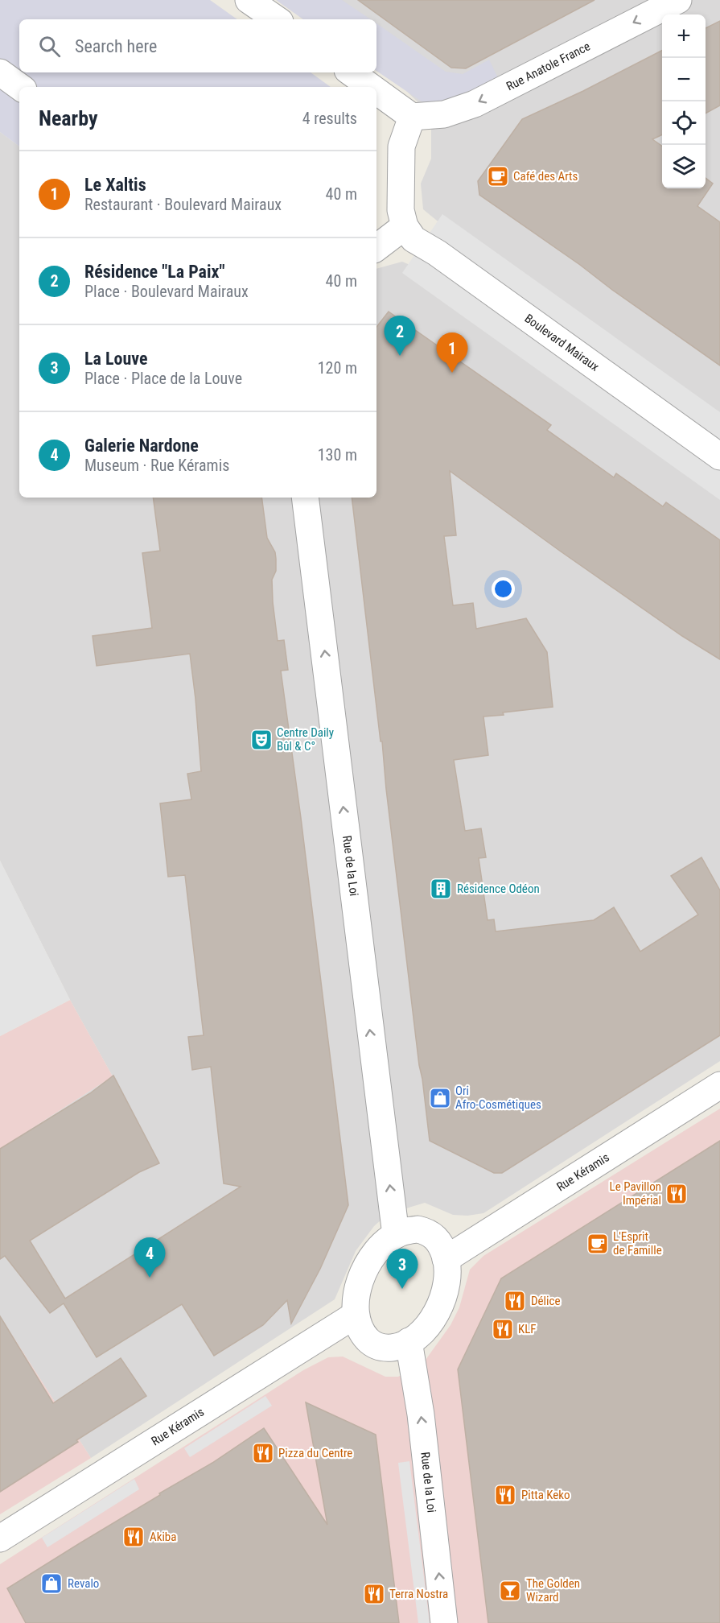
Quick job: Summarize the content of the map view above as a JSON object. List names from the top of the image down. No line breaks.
{"streets":{"street":["Rue Anatole France","Boulevard Mairaux","Rue de la Loi","Rue Kéramis"]},"crossings":[["Rue de la Loi","Rue Kéramis"]],"one_way":["Rue Anatole France","Rue de la Loi"],"places":{"cafe":["Café des Arts","L'Esprit de Famille"],"theatre":["Centre Daily Bûl & C°"],"building":["Résidence Odéon"],"shop":["Ori Afro-Cosmétiques","Revalo"],"restaurant":["Le Pavillon Impérial","Délice","KLF","Pizza du Centre","Pitta Keko","Akiba","Terra Nostra"],"bar":["The Golden Wizard"]},"page":{"map_buttons":["+","−"],"search":"Search here","heading":["Nearby","4 results"],"list":[{"mark":"1","name":"Le Xaltis","note":"Restaurant · Boulevard Mairaux","value":"40 m"},{"mark":"2","name":"Résidence \"La Paix\"","note":"Place · Boulevard Mairaux","value":"40 m"},{"mark":"3","name":"La Louve","note":"Place · Place de la Louve","value":"120 m"},{"mark":"4","name":"Galerie Nardone","note":"Museum · Rue Kéramis","value":"130 m"}],"pins":["2","1","4","3"]}}
